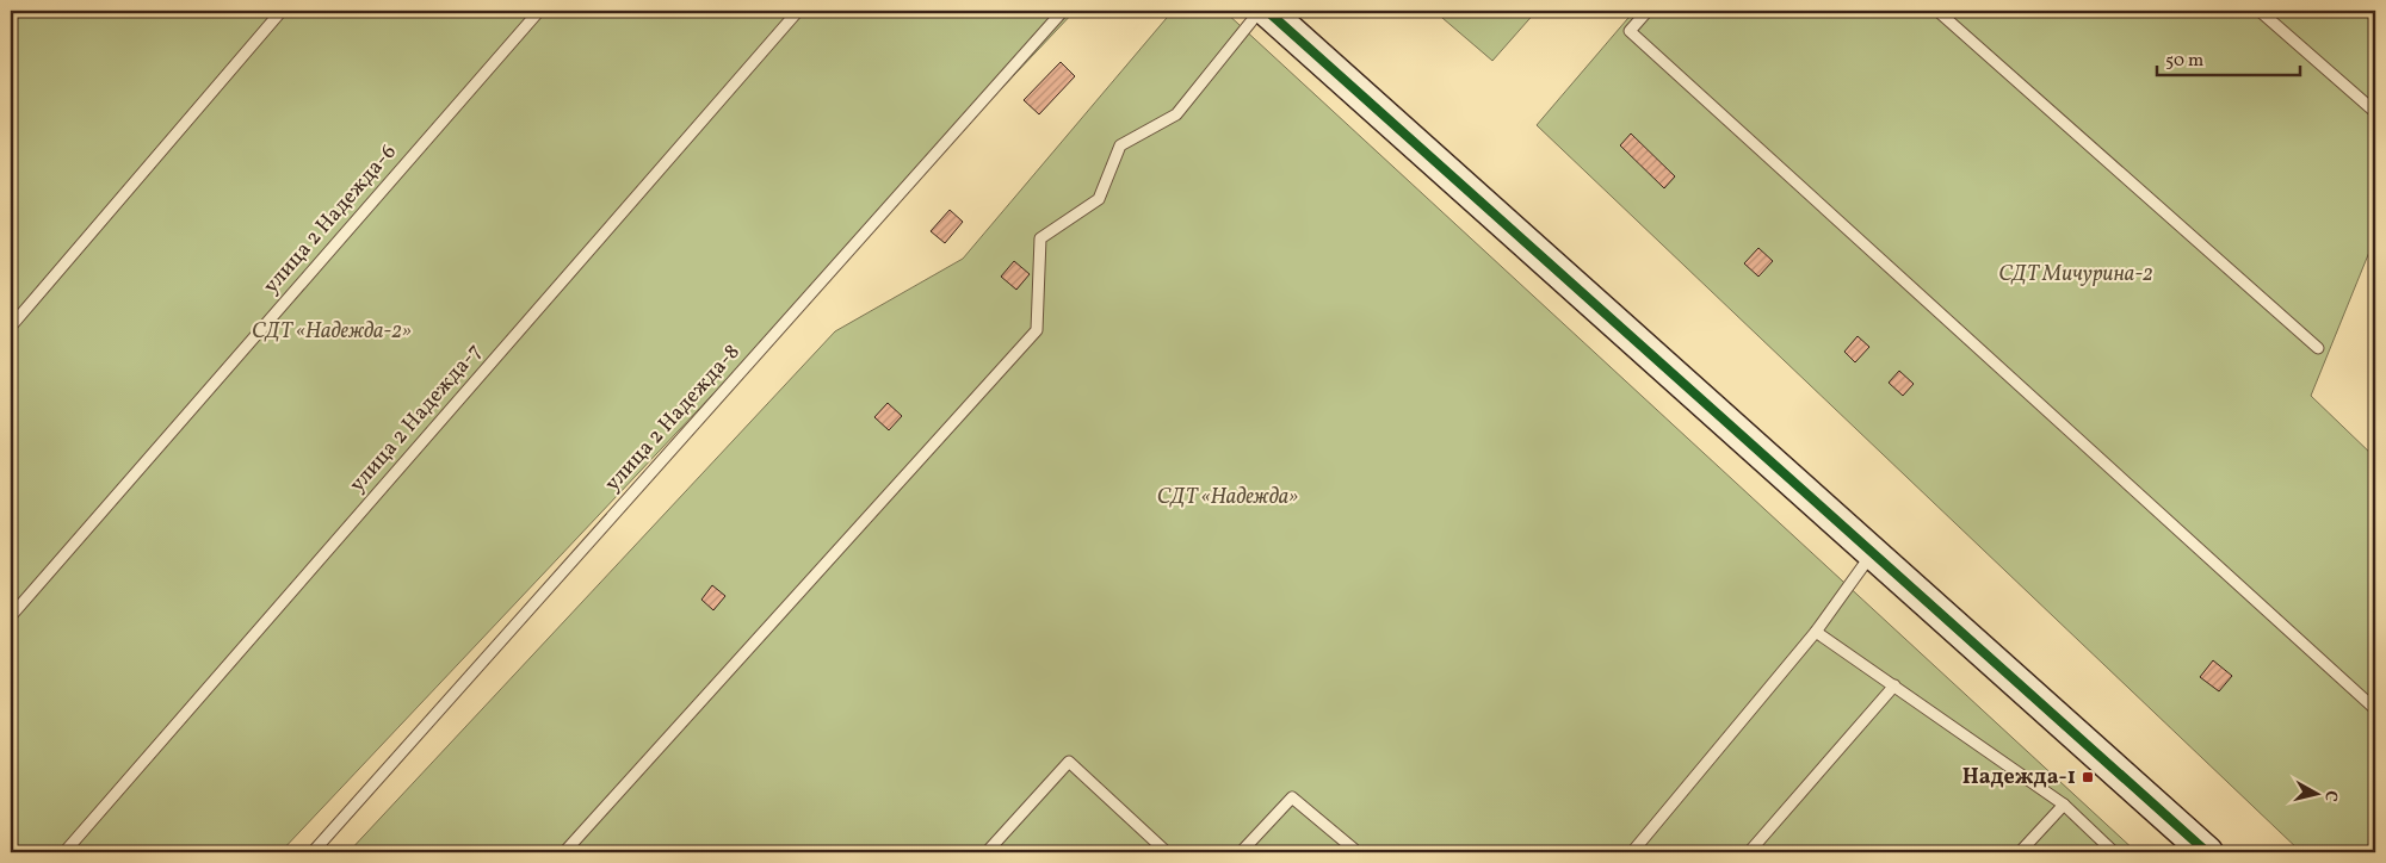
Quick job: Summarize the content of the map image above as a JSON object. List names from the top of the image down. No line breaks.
{"streets":{"lane":["улица 2 Надежда-6","улица 2 Надежда-7","улица 2 Надежда-8"]},"parks":["СДТ Мичурина-2","СДТ «Надежда-2»","СДТ «Надежда»"],"places":{"transit":["Надежда-1"]},"scale_bar":"50 m","north":"right"}
